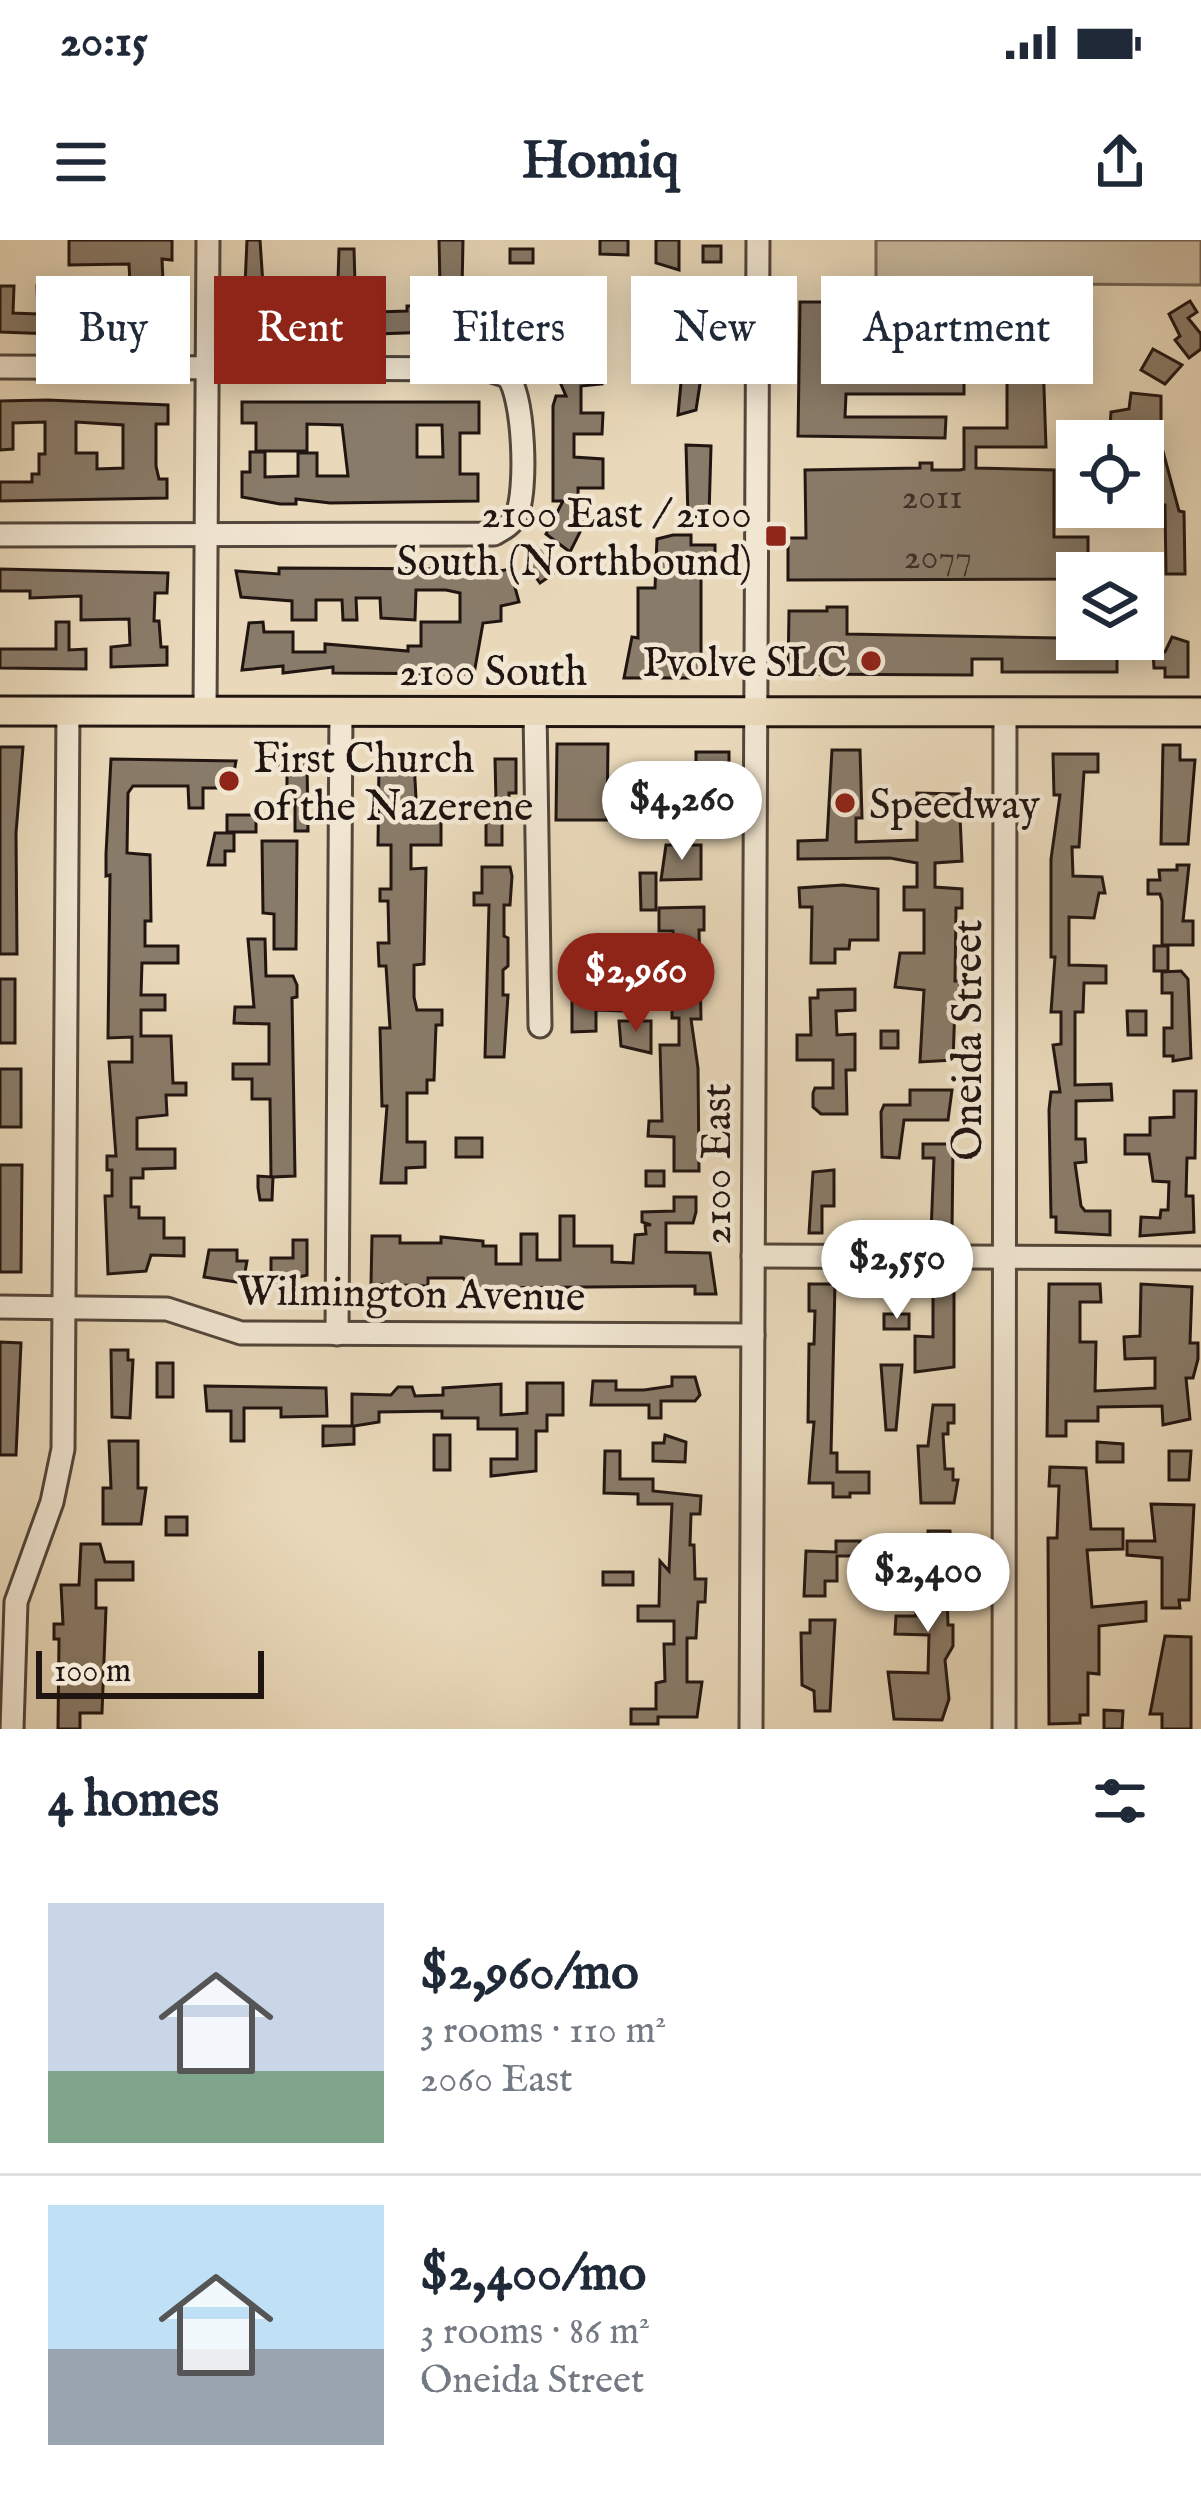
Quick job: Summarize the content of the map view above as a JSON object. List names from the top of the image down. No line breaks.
{"streets":{"main road":["2100 South"],"street":["Oneida Street","2100 East","Wilmington Avenue"]},"crossings":[["2100 South","Oneida Street"],["2100 South","2100 East"],["2100 East","Wilmington Avenue"]],"places":{"transit":["2100 East / 2100 South (Northbound)"],"other":["Pvolve SLC","First Church of the Nazerene","Speedway"]},"house_numbers":["2011","2077"],"scale_bar":"100 m","page":{"status":"20:15","header":"Homiq","chip":["Buy","Rent","Filters","New","Apartment"],"price":["$4,260","$2,960","$2,550","$2,400"],"scale":"100 m","heading":"4 homes","list":[{"name":"$2,960/mo","note":"3 rooms · 110 m² · 2060 East"},{"name":"$2,400/mo","note":"3 rooms · 86 m² · Oneida Street"}]}}
